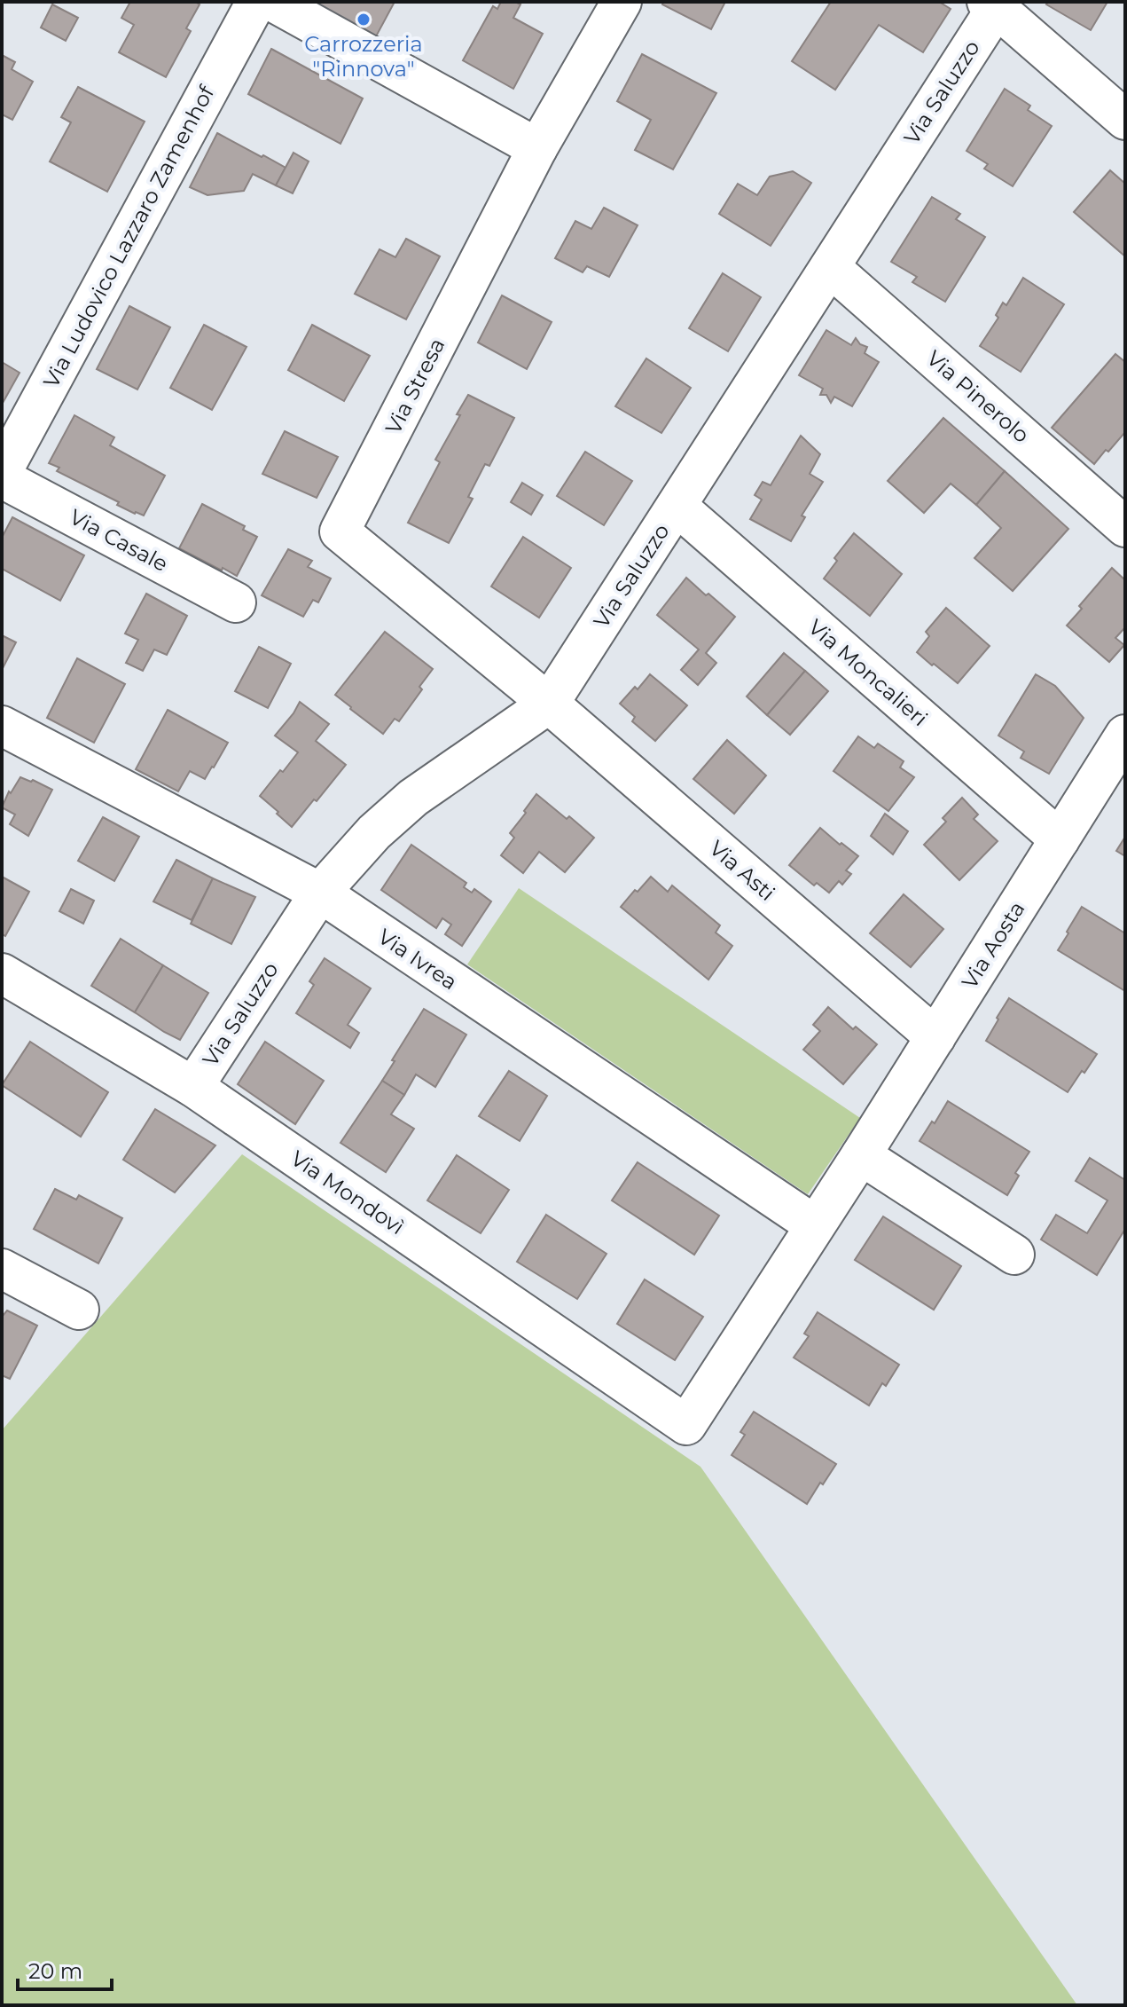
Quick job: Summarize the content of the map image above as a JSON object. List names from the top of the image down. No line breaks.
{"streets":{"street":["Via Saluzzo","Via Ludovico Lazzaro Zamenhof","Via Stresa","Via Pinerolo","Via Casale","Via Moncalieri","Via Asti","Via Aosta","Via Ivrea","Via Mondovì"]},"crossings":[["Via Saluzzo","Via Stresa"],["Via Saluzzo","Via Pinerolo"],["Via Saluzzo","Via Moncalieri"],["Via Saluzzo","Via Asti"],["Via Saluzzo","Via Ivrea"],["Via Saluzzo","Via Mondovì"],["Via Stresa","Via Asti"],["Via Moncalieri","Via Aosta"],["Via Asti","Via Aosta"],["Via Aosta","Via Ivrea"],["Via Aosta","Via Mondovì"]],"places":["Carrozzeria \"Rinnova\""],"scale_bar":"20 m"}
